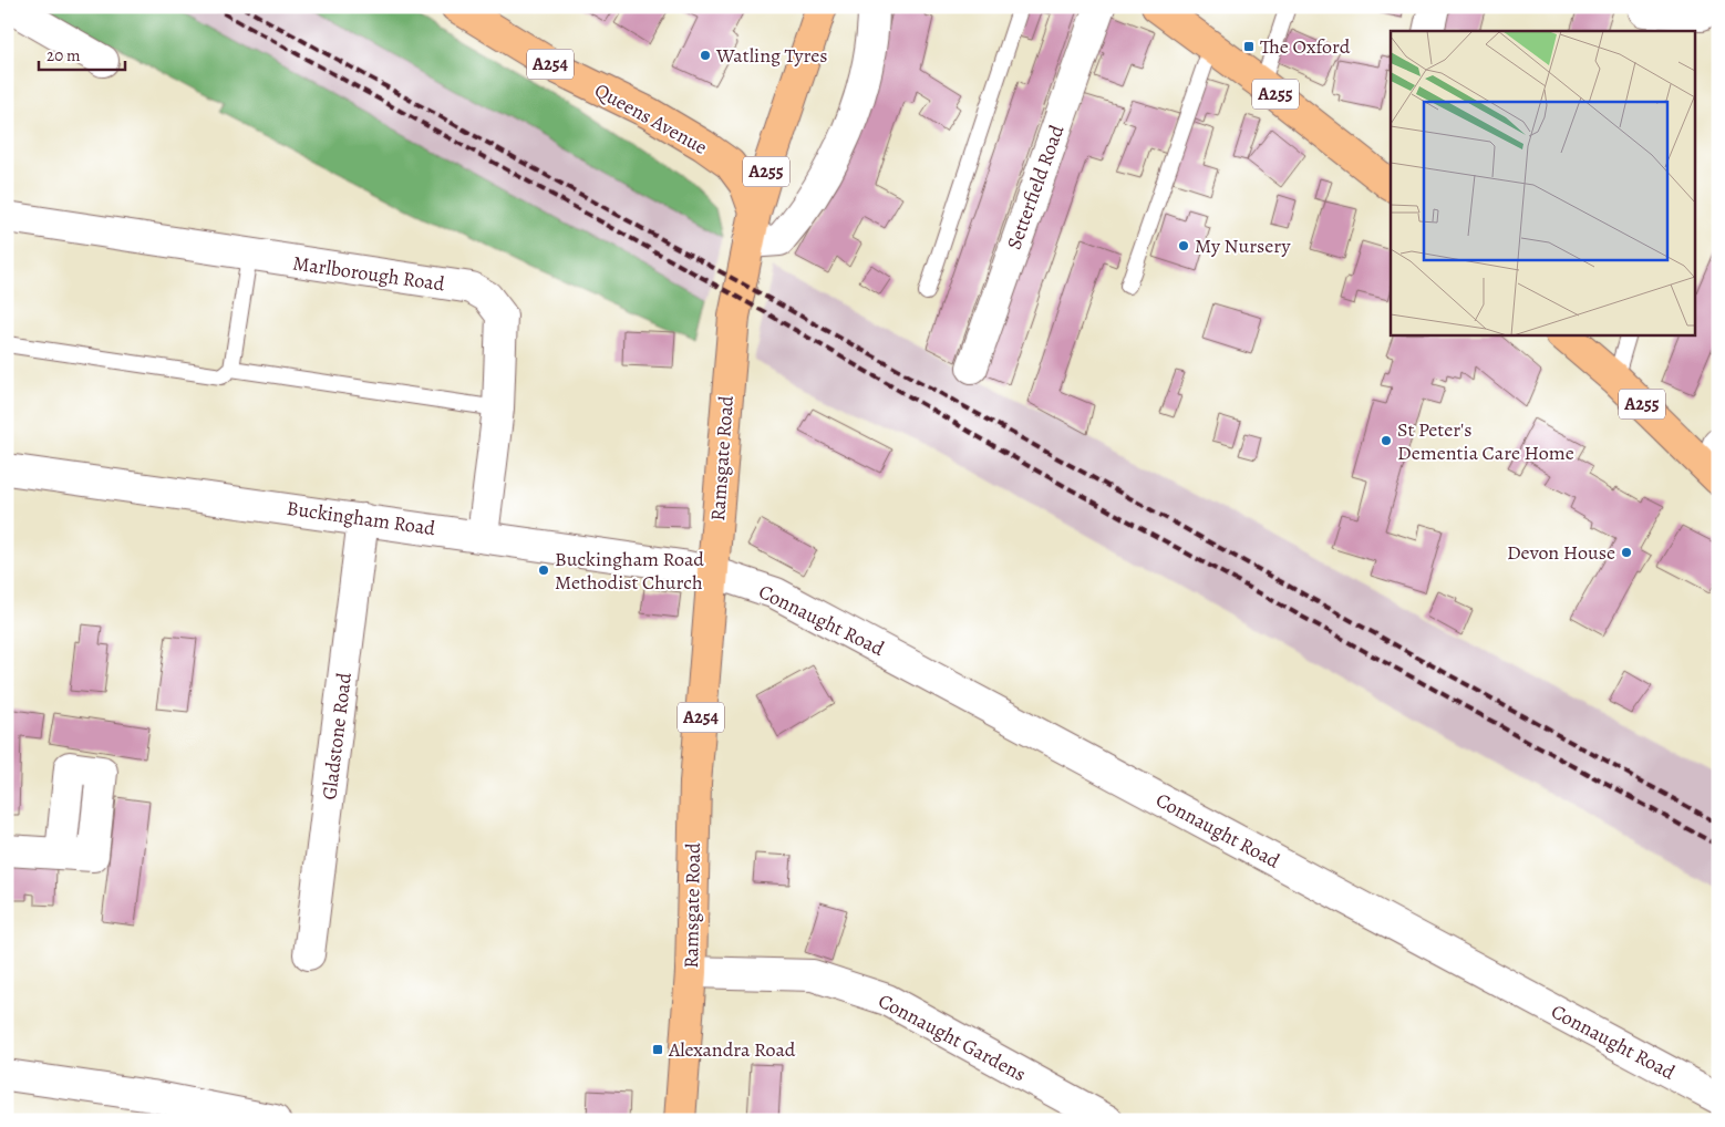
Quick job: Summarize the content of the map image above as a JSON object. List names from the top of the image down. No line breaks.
{"streets":{"main road":["A254","A255","Queens Avenue","Ramsgate Road"],"street":["Setterfield Road","Marlborough Road","Buckingham Road","Connaught Road","Gladstone Road","Connaught Gardens"]},"crossings":[["Queens Avenue","Ramsgate Road"],["Marlborough Road","Buckingham Road"],["Ramsgate Road","Buckingham Road"],["Ramsgate Road","Connaught Road"],["Ramsgate Road","Connaught Gardens"],["Buckingham Road","Connaught Road"],["Buckingham Road","Gladstone Road"]],"places":{"transit":["The Oxford","Alexandra Road"],"other":["Watling Tyres","My Nursery","St Peter's Dementia Care Home","Devon House","Buckingham Road Methodist Church"]},"scale_bar":"20 m"}
